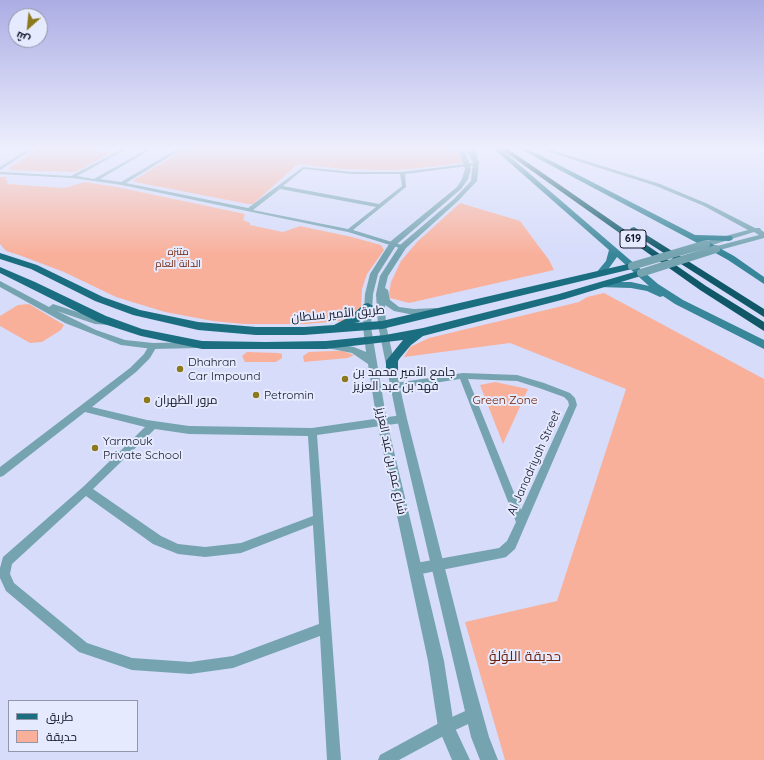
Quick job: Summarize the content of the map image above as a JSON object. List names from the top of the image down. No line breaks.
{"streets":{"highway":["619"],"main road":["طريق الأمير سلطان"],"street":["شارع عمر بن عبد العزيز","Al Janadriyah Street"]},"crossings":[["طريق الأمير سلطان","شارع عمر بن عبد العزيز"],["شارع عمر بن عبد العزيز","Al Janadriyah Street"]],"parks":["متنزه الدانة العام","Green Zone","حديقة اللؤلؤ"],"places":["Dhahran Car Impound","جامع الأمير محمد بن فهد بن عبد العزيز","Petromin","مرور الظهران","Yarmouk Private School"],"legend":["طريق","حديقة"],"north":"bottom left"}
